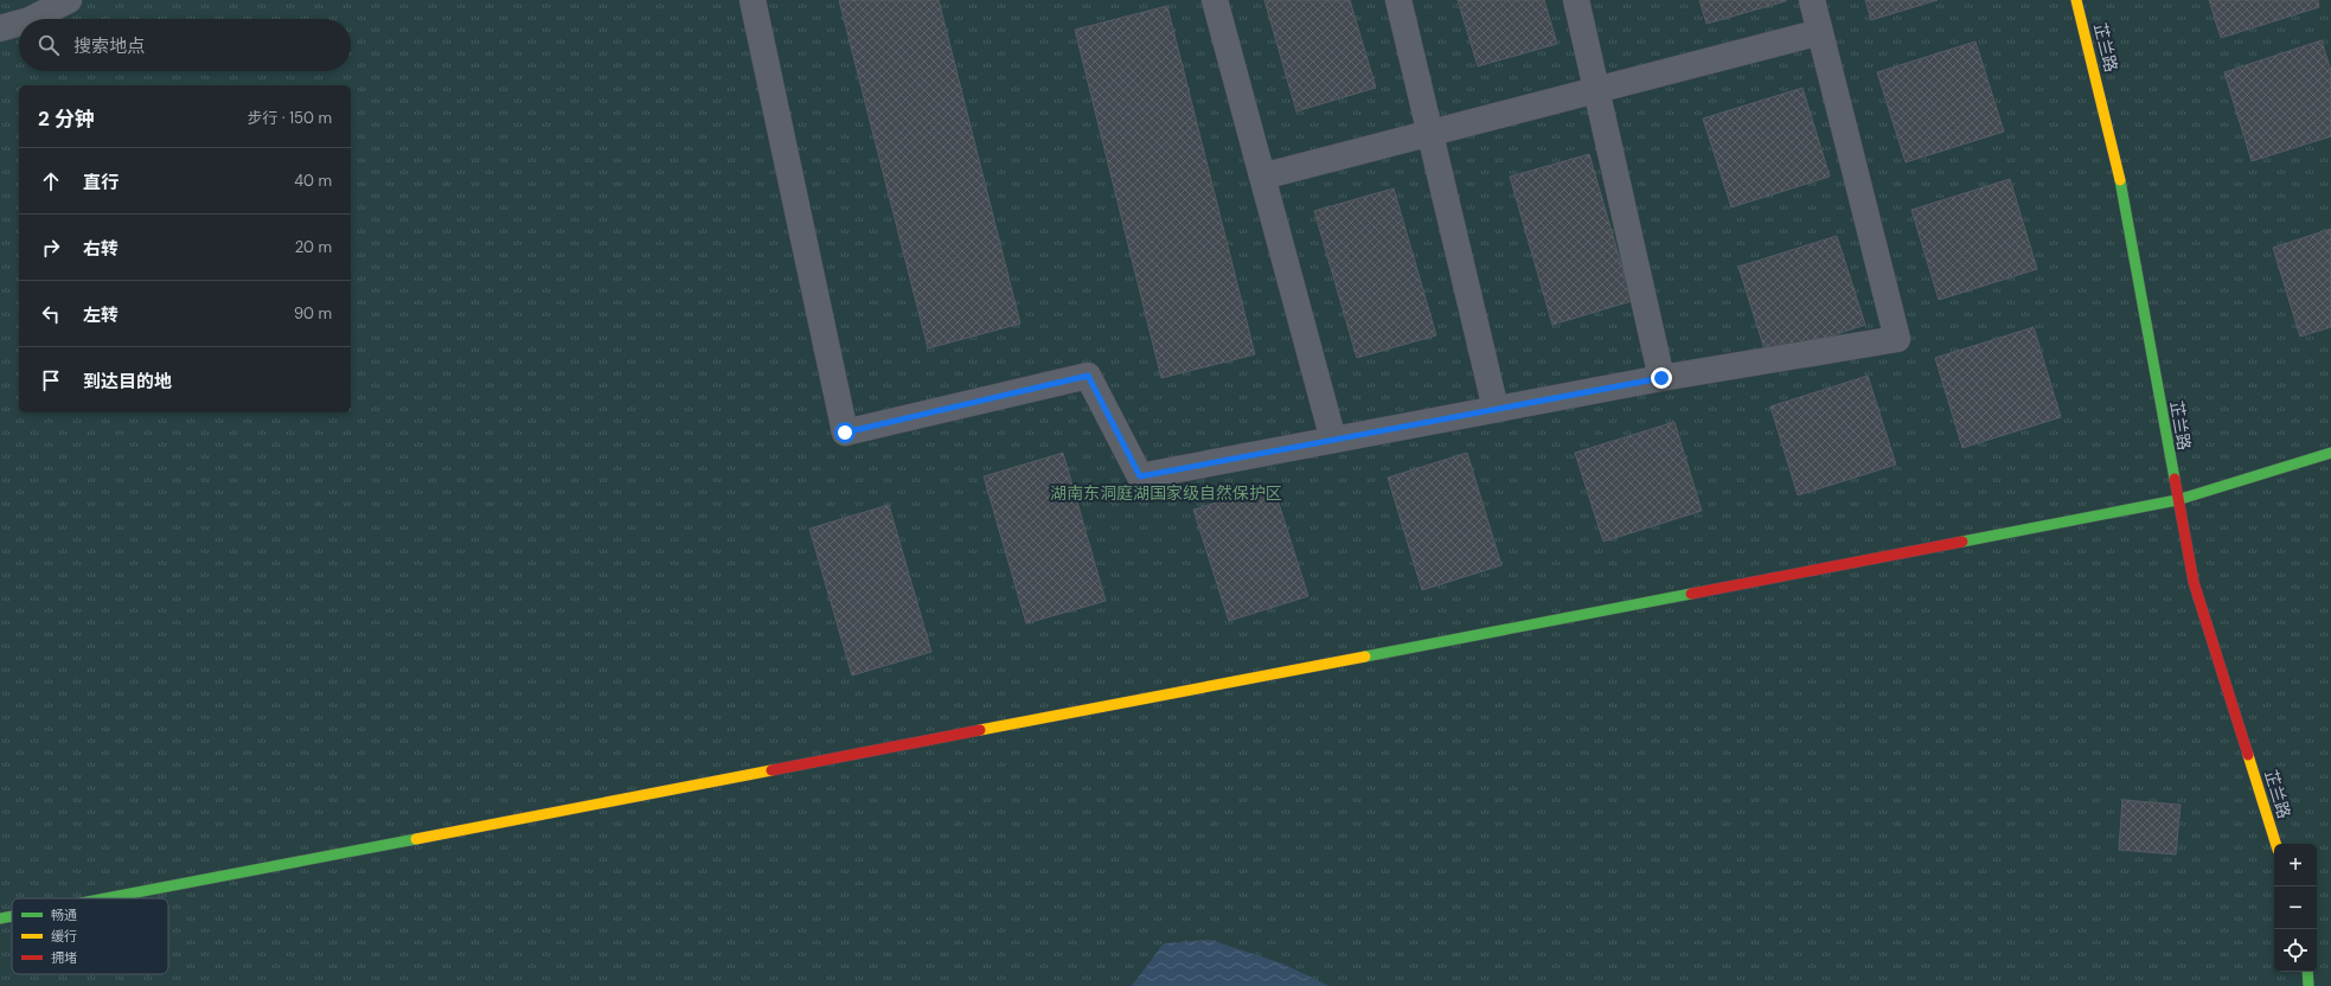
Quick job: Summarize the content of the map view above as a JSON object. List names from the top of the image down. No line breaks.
{"streets":{"street":["芷兰路"]},"parks":["湖南东洞庭湖国家级自然保护区"],"legend":["畅通","缓行","拥堵"],"page":{"search":"搜索地点","heading":["2 分钟","步行 · 150 m"],"list":[["直行","40 m"],["右转","20 m"],["左转","90 m"],"到达目的地"],"map_buttons":["+","−"]}}
